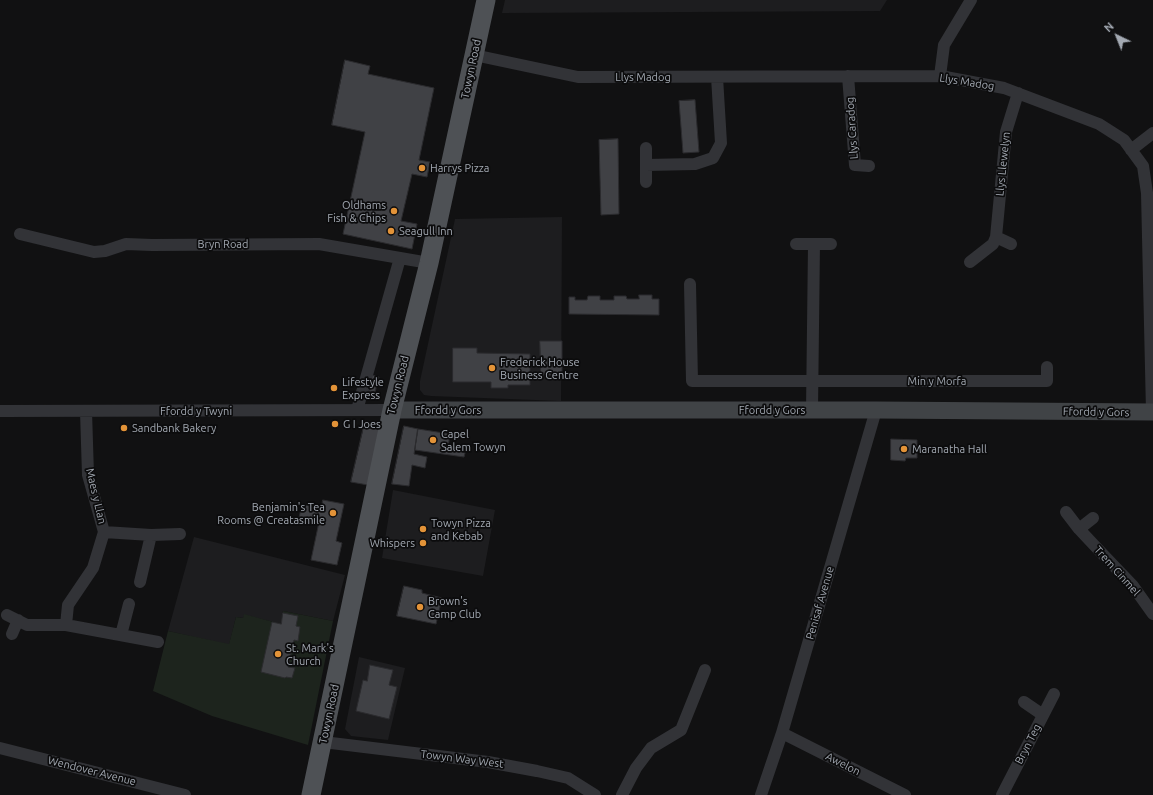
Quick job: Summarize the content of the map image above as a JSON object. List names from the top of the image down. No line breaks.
{"streets":{"main road":["Towyn Road"],"street":["Llys Madog","Llys Caradog","Llys Llewelyn","Bryn Road","Min y Morfa","Ffordd y Gors","Ffordd y Twyni","Maes y Llan","Trem Cinmel","Penisaf Avenue","Bryn Teg","Towyn Way West","Awelon","Wendover Avenue"]},"crossings":[["Towyn Road","Llys Madog"],["Towyn Road","Bryn Road"],["Towyn Road","Ffordd y Gors"],["Towyn Road","Ffordd y Twyni"],["Towyn Road","Towyn Way West"],["Llys Madog","Llys Caradog"],["Llys Madog","Llys Llewelyn"],["Llys Madog","Ffordd y Gors"],["Ffordd y Gors","Ffordd y Twyni"],["Ffordd y Gors","Penisaf Avenue"],["Ffordd y Twyni","Maes y Llan"],["Penisaf Avenue","Awelon"]],"places":["Harrys Pizza","Oldhams Fish & Chips","Seagull Inn","Frederick House Business Centre","Lifestyle Express","G I Joes","Sandbank Bakery","Capel Salem Towyn","Maranatha Hall","Benjamin's Tea Rooms @ Creatasmile","Towyn Pizza and Kebab","Whispers","Brown's Camp Club","St. Mark's Church"],"north":"top left"}
